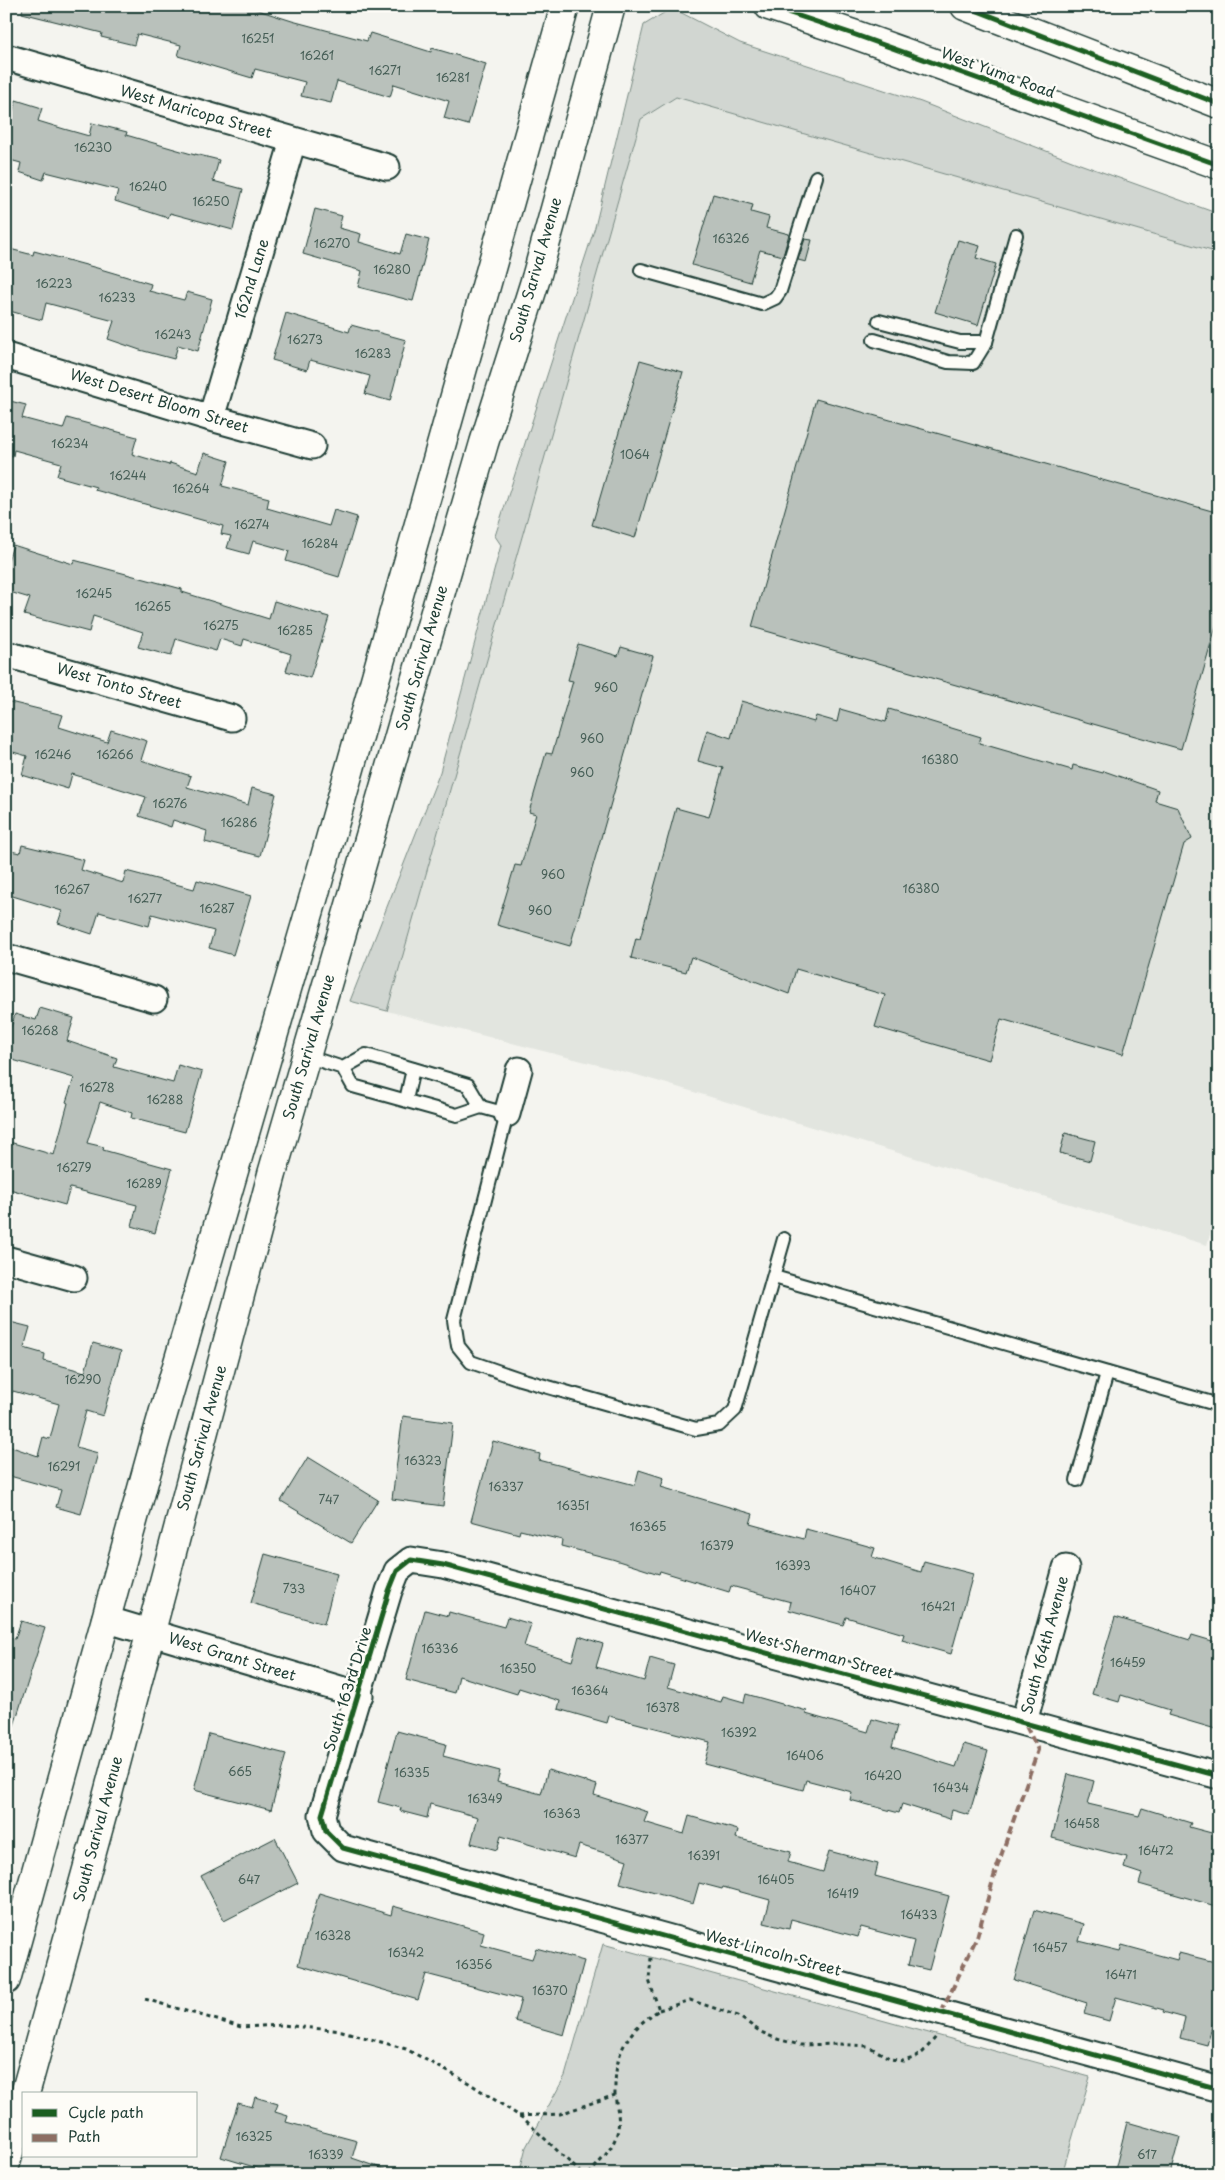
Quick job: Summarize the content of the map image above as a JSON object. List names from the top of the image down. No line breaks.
{"streets":{"main road":["West Yuma Road","South Sarival Avenue"],"street":["West Maricopa Street","162nd Lane","West Desert Bloom Street","West Tonto Street","South 164th Avenue","West Sherman Street","West Grant Street","South 163rd Drive","West Lincoln Street"]},"crossings":[["West Maricopa Street","162nd Lane"],["South Sarival Avenue","West Grant Street"],["162nd Lane","West Desert Bloom Street"],["South 164th Avenue","West Sherman Street"],["West Sherman Street","South 163rd Drive"],["West Grant Street","South 163rd Drive"],["South 163rd Drive","West Lincoln Street"]],"house_numbers":["16251","16261","16271","16281","16230","16240","16250","16326","16270","16280","16223","16233","16243","16273","16283","16234","1064","16244","16264","16274","16284","16245","16265","16275","16285","960","960","16246","16266","16380","960","16276","16286","960","16380","16267","16277","16287","960","16268","16278","16288","16279","16289","16290","16323","16291","16337","747","16351","16365","16379","16393","733","16407","16421","16336","16459","16350","16364","16378","16392","16406","665","16335","16420","16434","16349","16363","16458","16377","16472","16391","647","16405","16419","16433","16328","16457","16342","16356","16471","16370","16325","16339","617"],"legend":["Cycle path","Path"]}
